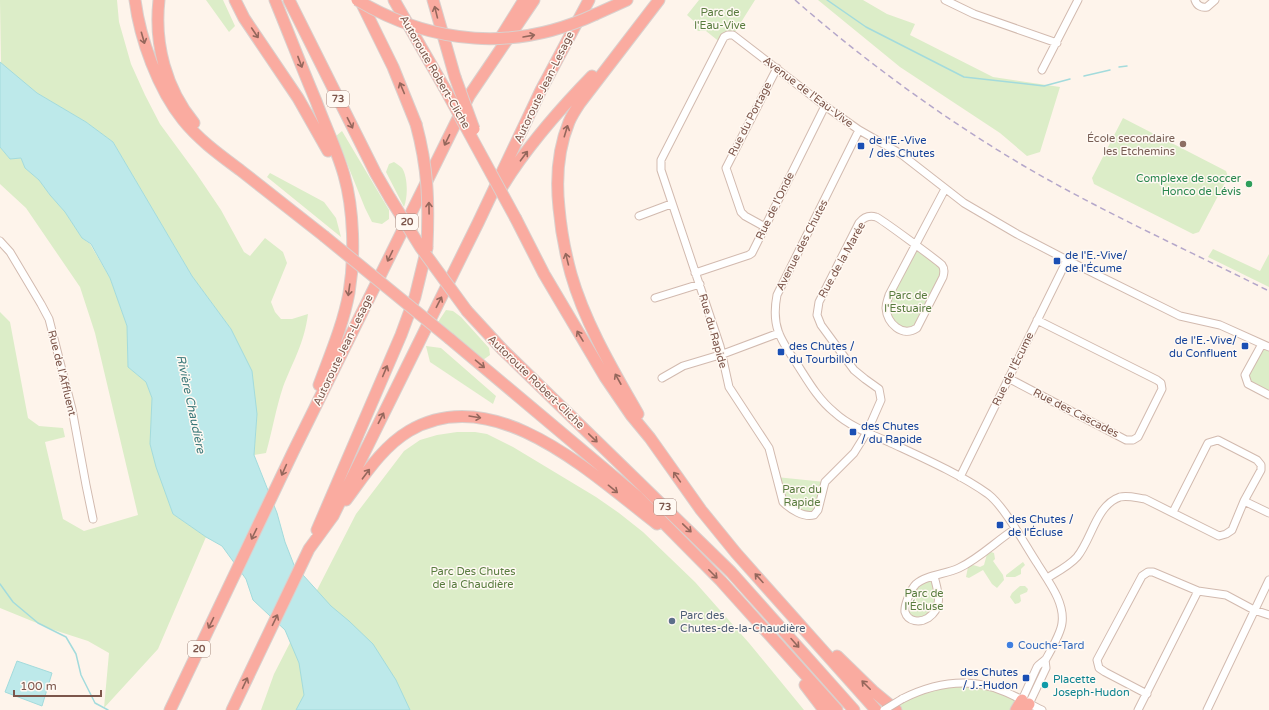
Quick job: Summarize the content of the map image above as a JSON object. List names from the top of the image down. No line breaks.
{"streets":{"highway":["Autoroute Robert-Cliche","Autoroute Jean-Lesage","73","20"],"street":["Avenue de l'Eau-Vive","Rue du Portage","Rue de l'Onde","Avenue des Chutes","Rue de la Marée","Rue du Rapide","Rue de l'Écume","Rue de l'Affluent","Rue des Cascades"]},"crossings":[["Avenue de l'Eau-Vive","Rue du Portage"],["Avenue de l'Eau-Vive","Rue de l'Onde"],["Avenue de l'Eau-Vive","Avenue des Chutes"],["Avenue de l'Eau-Vive","Rue du Rapide"],["Avenue de l'Eau-Vive","Rue de l'Écume"],["Rue du Portage","Rue de l'Onde"],["Rue de l'Onde","Rue du Rapide"],["Avenue des Chutes","Rue de la Marée"],["Avenue des Chutes","Rue du Rapide"],["Avenue des Chutes","Rue de l'Écume"],["Rue de la Marée","Rue du Rapide"],["Rue de l'Écume","Rue des Cascades"]],"water":["Rivière Chaudière"],"parks":["Parc de l'Eau-Vive","Parc de l'Estuaire","Parc du Rapide","Parc Des Chutes de la Chaudière","Parc de l'Écluse"],"places":{"other":["École secondaire les Etchemins","Complexe de soccer Honco de Lévis","Parc des Chutes-de-la-Chaudière","Couche-Tard","Placette Joseph-Hudon"],"transit":["de l'E.-Vive / des Chutes","de l'E.-Vive/ de l'Écume","de l'E.-Vive/ du Confluent","des Chutes / du Tourbillon","des Chutes / du Rapide","des Chutes / de l'Écluse","des Chutes / J.-Hudon"]},"scale_bar":"100 m"}
